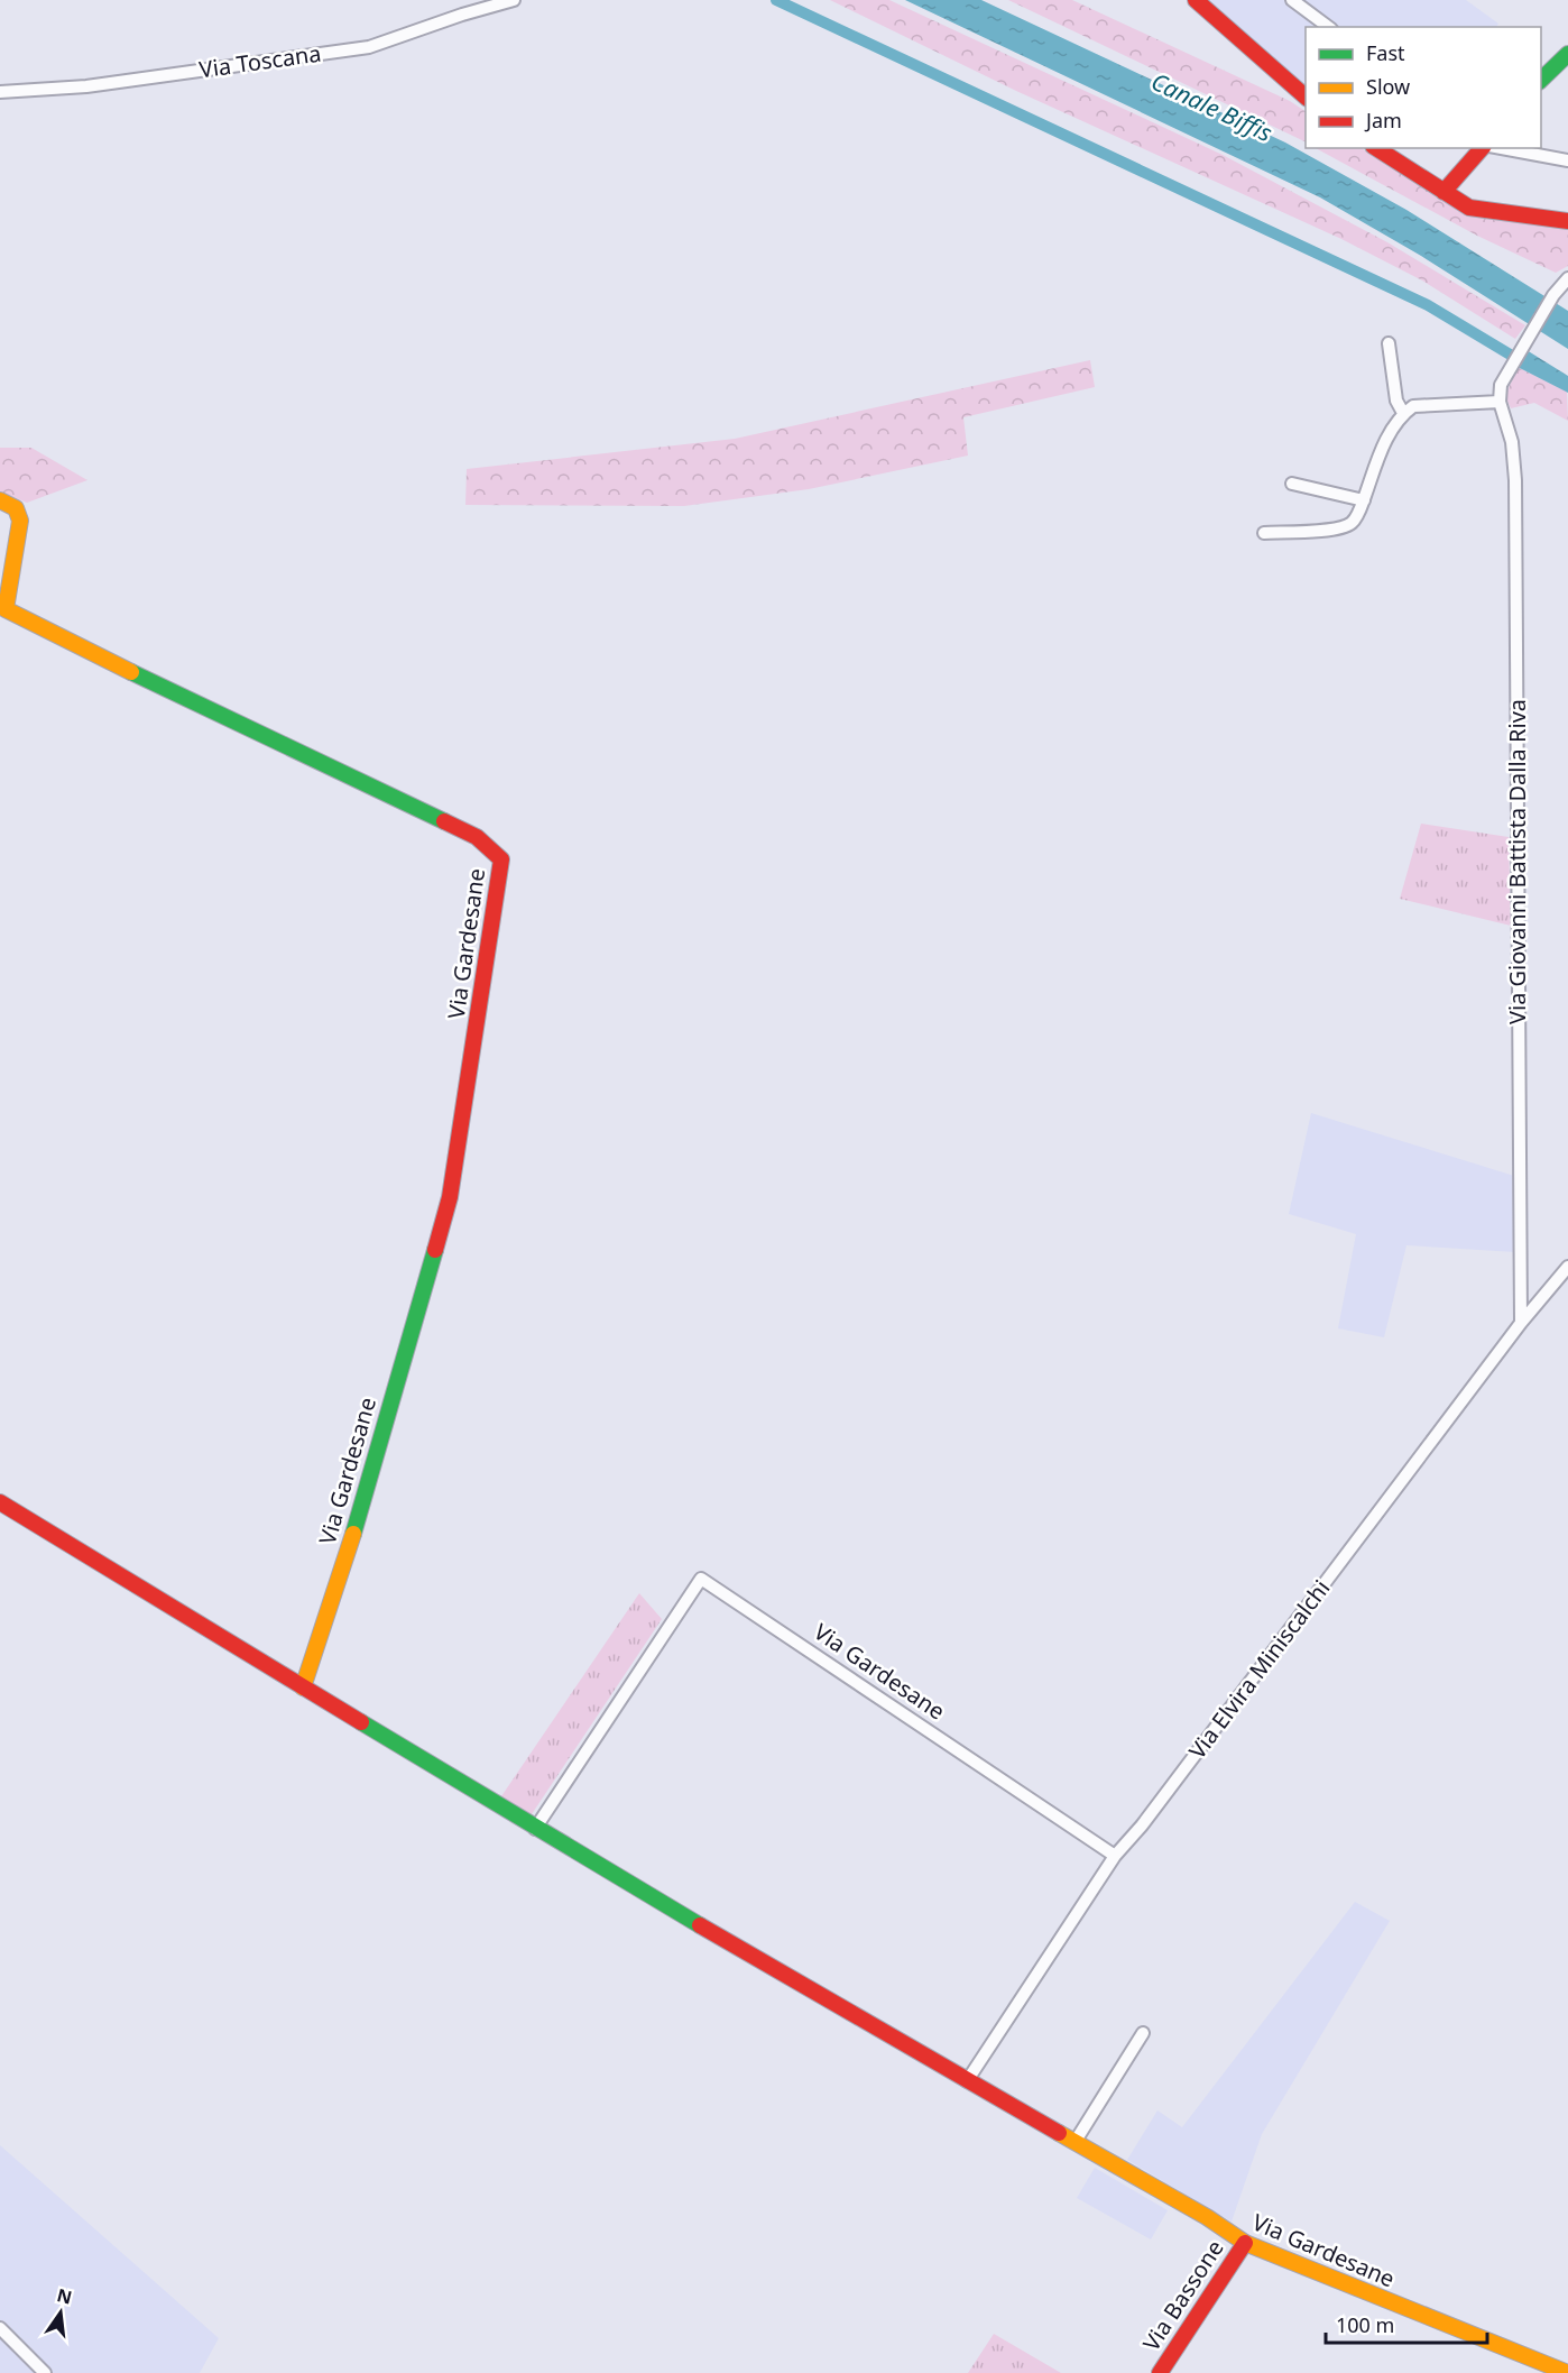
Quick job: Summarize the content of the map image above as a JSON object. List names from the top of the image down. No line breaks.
{"streets":{"street":["Via Toscana","Via Giovanni Battista Dalla Riva","Via Gardesane","Via Elvira Miniscalchi","Via Bassone"]},"crossings":[["Via Giovanni Battista Dalla Riva","Via Elvira Miniscalchi"],["Via Gardesane","Via Elvira Miniscalchi"],["Via Gardesane","Via Bassone"]],"water":["Canale Biffis"],"legend":["Fast","Slow","Jam"],"scale_bar":"100 m","north":"top"}
